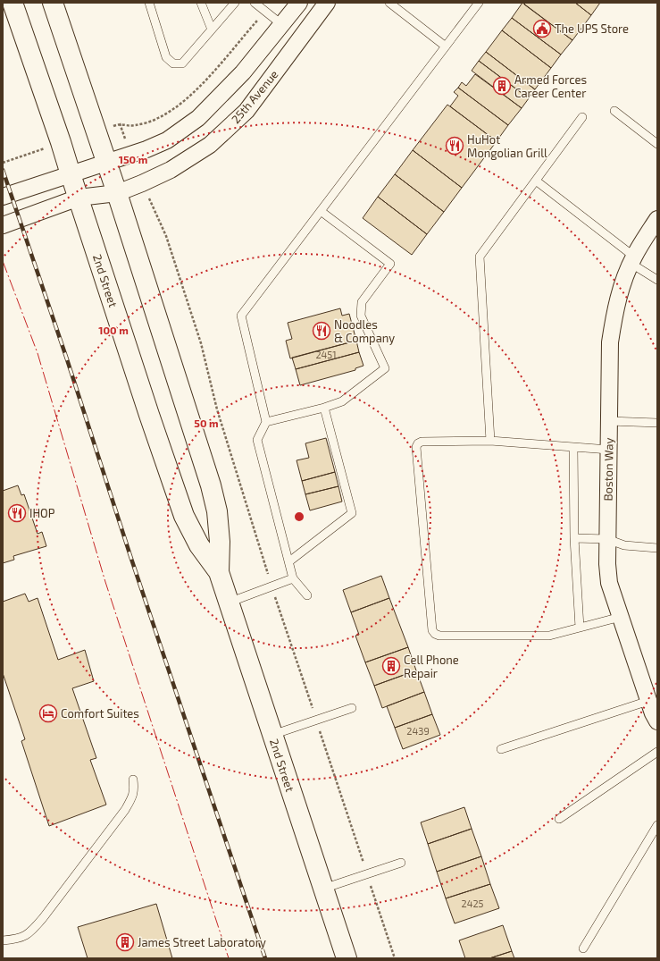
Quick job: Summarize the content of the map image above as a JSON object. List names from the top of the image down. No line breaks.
{"streets":{"main road":["2nd Street"],"street":["25th Avenue","Boston Way"]},"crossings":[["25th Avenue","2nd Street"]],"places":{"public building":["The UPS Store"],"building":["Armed Forces Career Center","Cell Phone Repair","James Street Laboratory"],"restaurant":["HuHot Mongolian Grill","Noodles & Company","IHOP"],"hotel":["Comfort Suites"]},"house_numbers":["2451","2439","2425"],"rings":["150 m","100 m","50 m"]}
